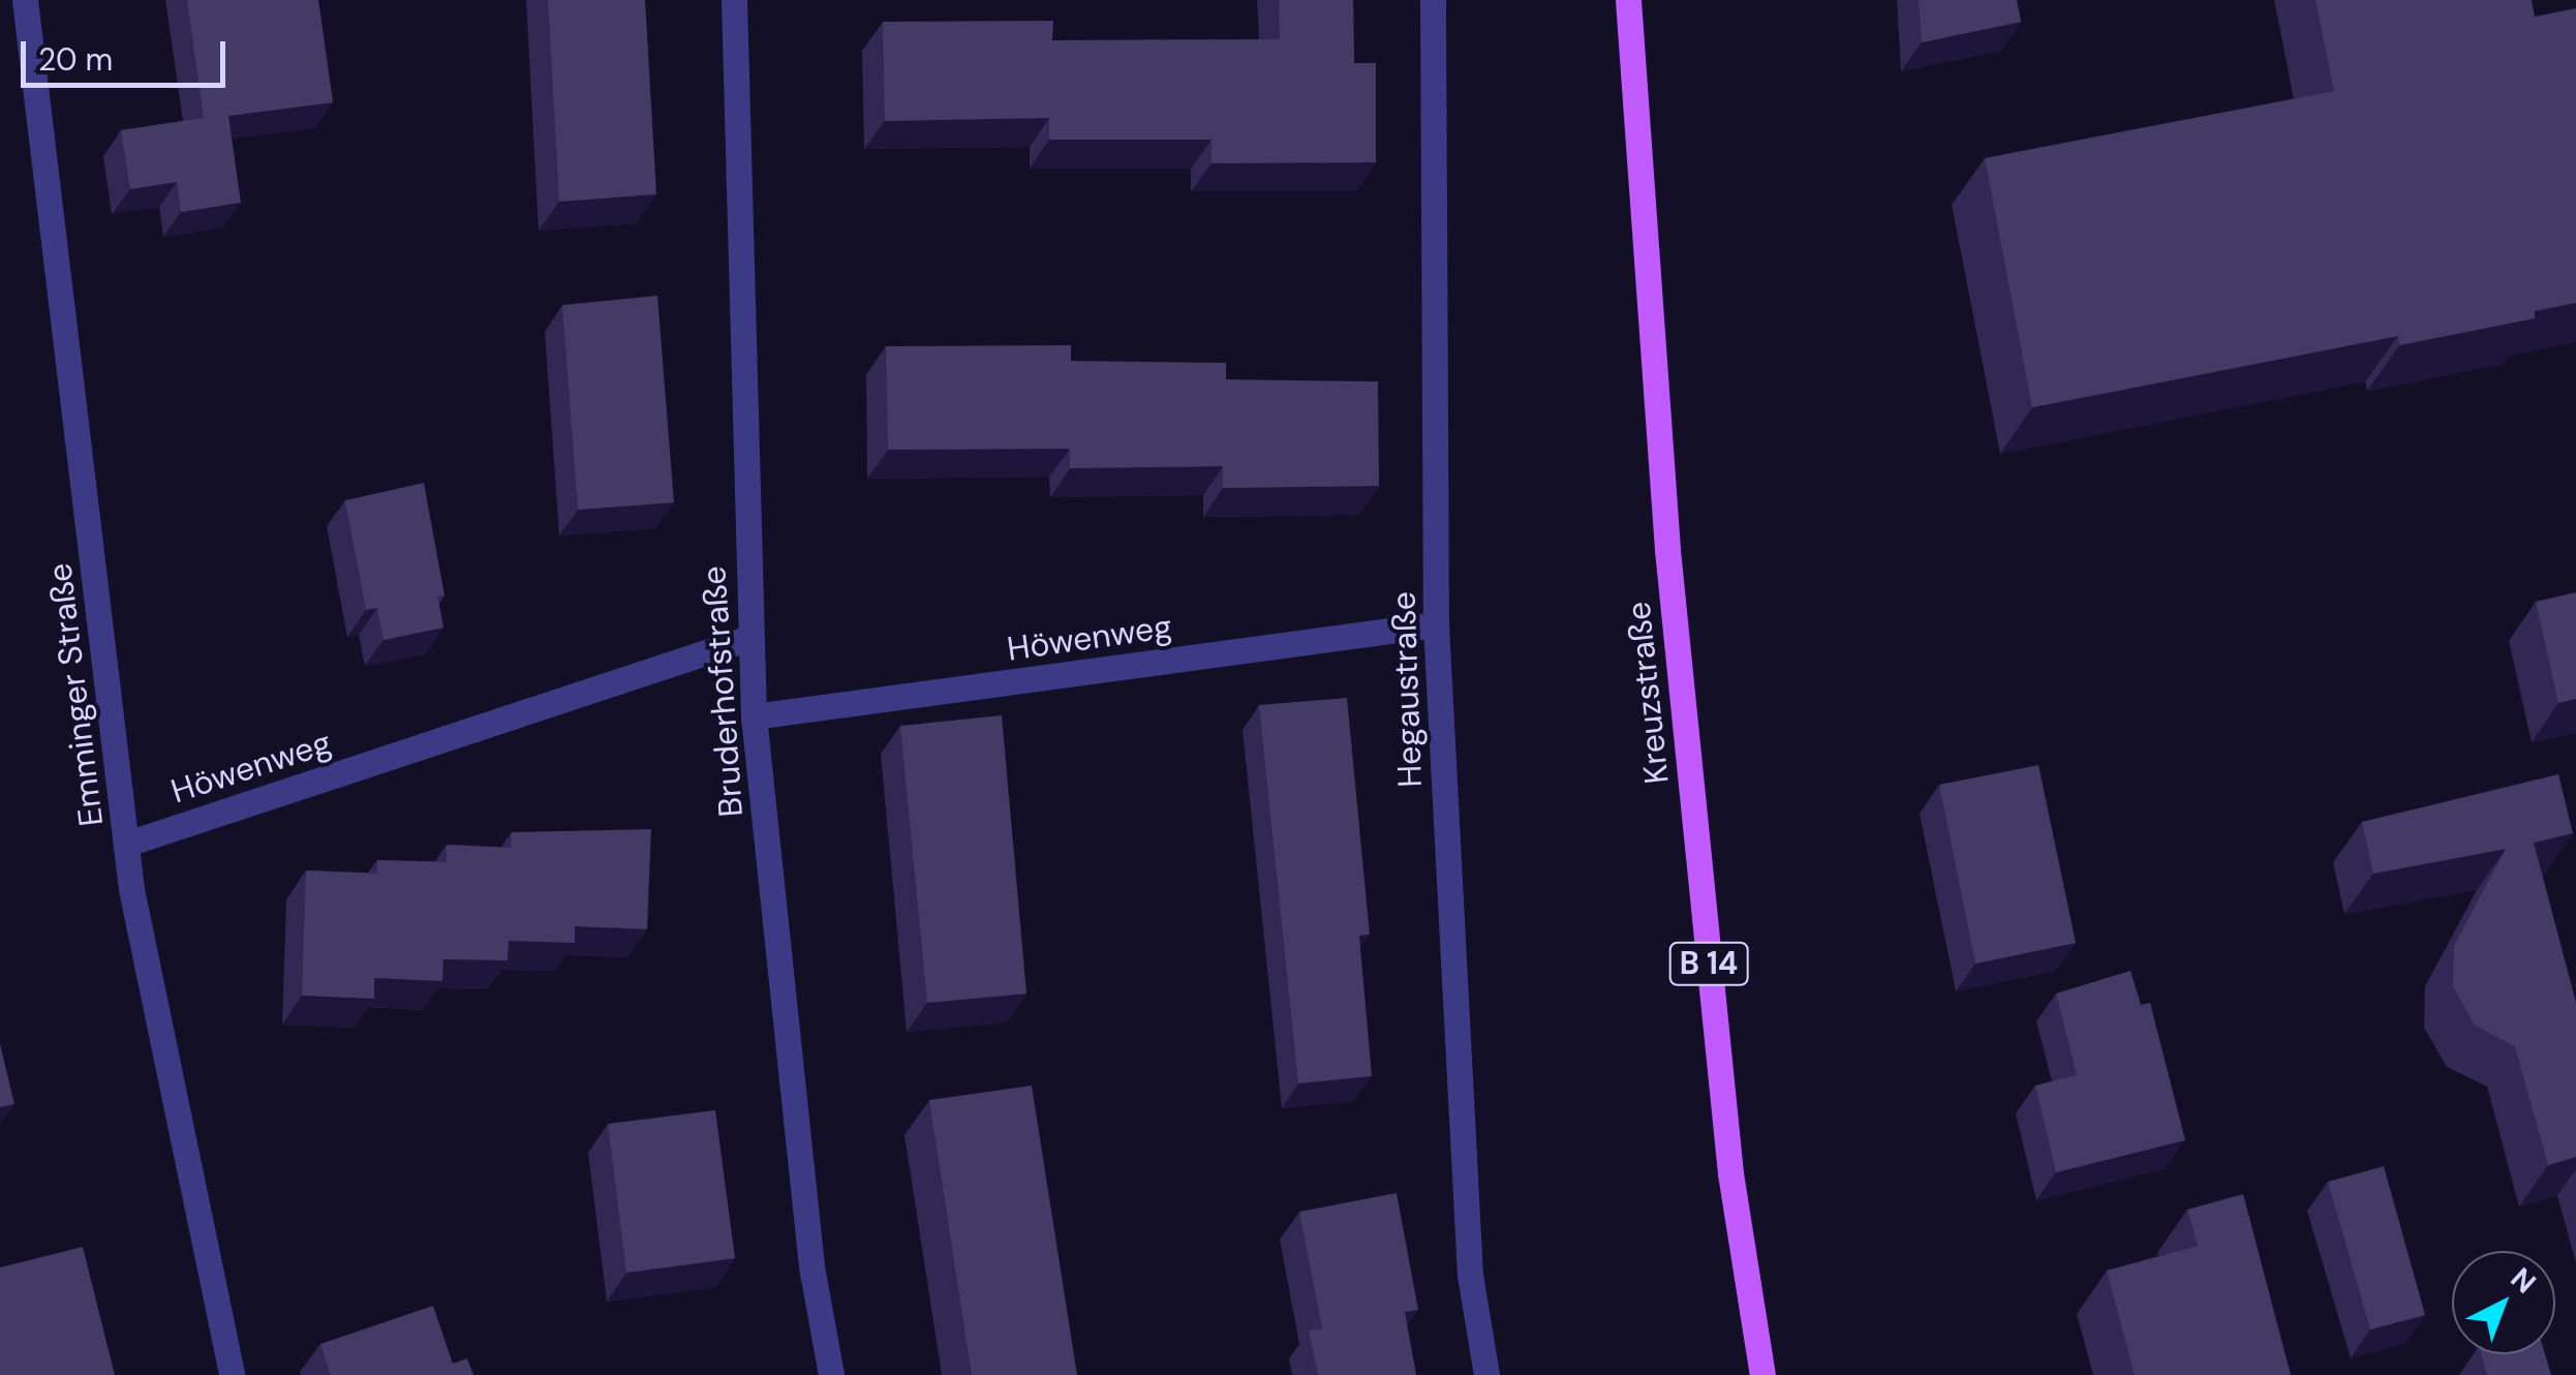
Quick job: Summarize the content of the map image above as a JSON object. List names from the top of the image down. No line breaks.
{"streets":{"main road":["Kreuzstraße","B 14"],"street":["Höwenweg","Hegaustraße","Bruderhofstraße","Emminger Straße"]},"crossings":[["Höwenweg","Hegaustraße"],["Höwenweg","Bruderhofstraße"],["Höwenweg","Emminger Straße"]],"scale_bar":"20 m","north":"top right"}
